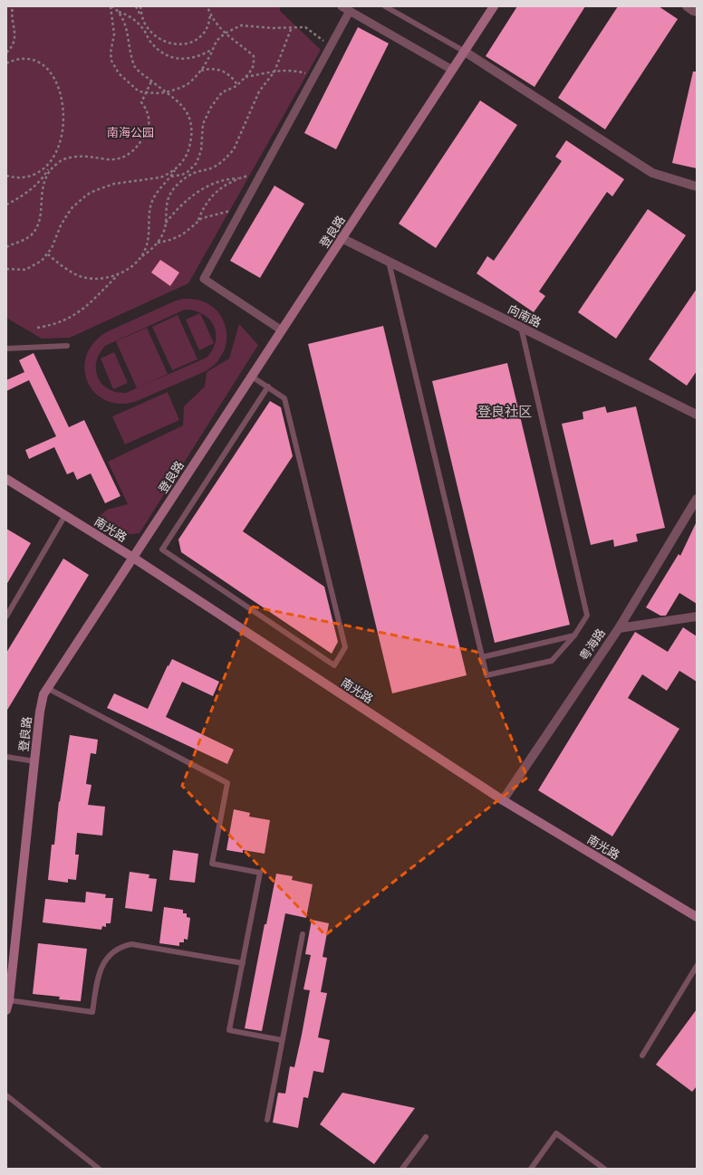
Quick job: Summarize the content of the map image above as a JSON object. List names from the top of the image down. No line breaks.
{"streets":{"main road":["登良路","南光路"],"street":["向南路","粤海路"]},"crossings":[["登良路","向南路"],["登良路","南光路"],["南光路","粤海路"]],"districts":["登良社区"],"parks":["南海公园"]}
